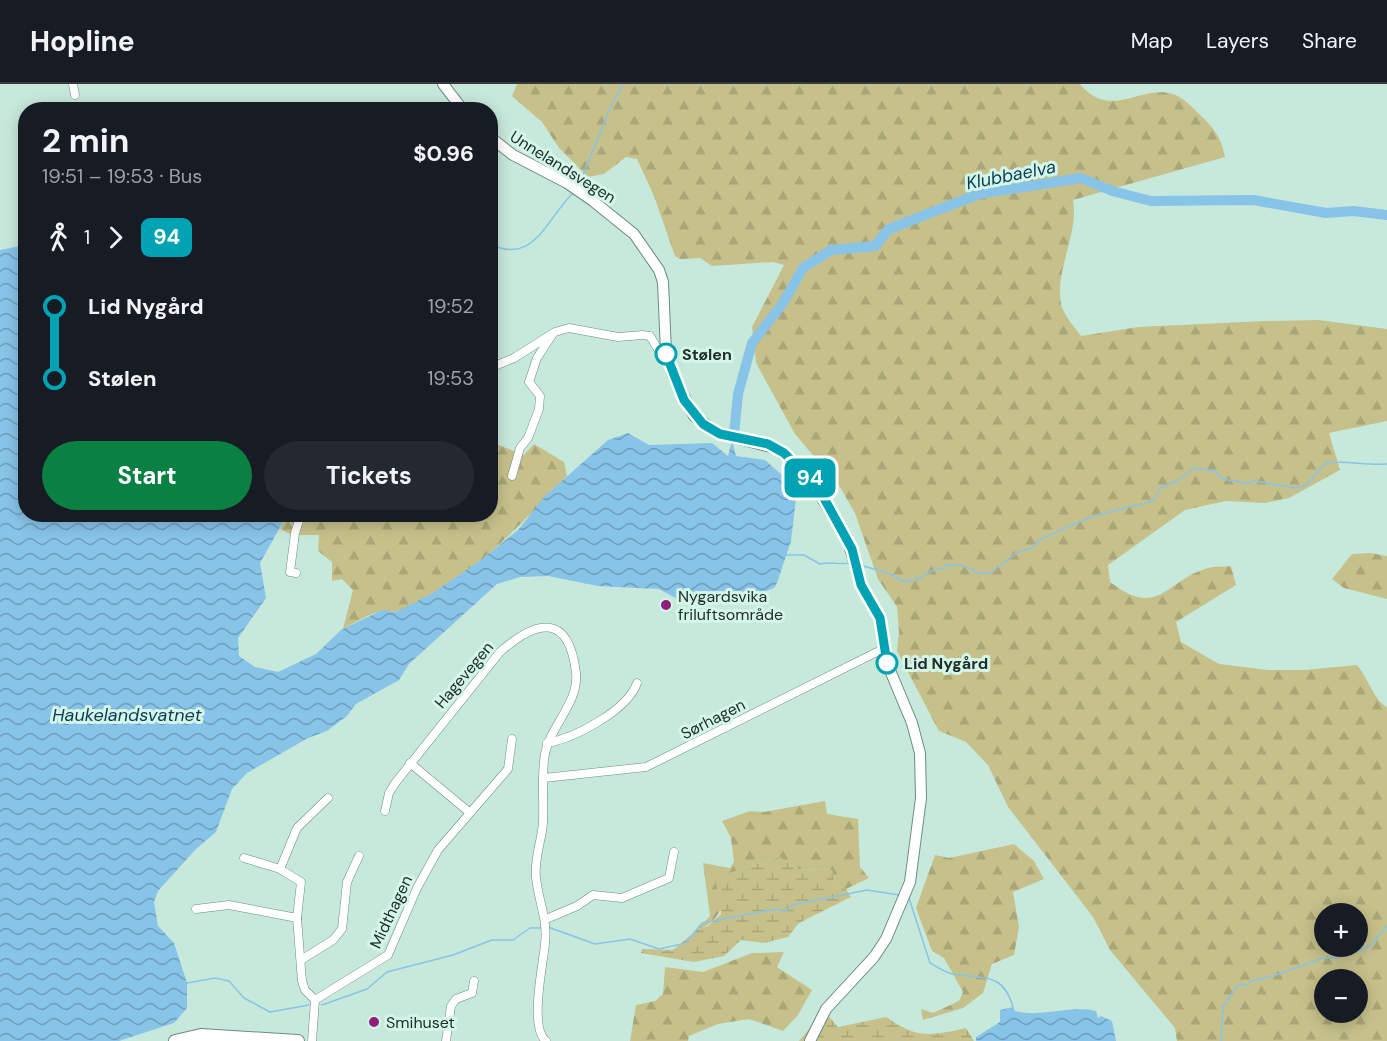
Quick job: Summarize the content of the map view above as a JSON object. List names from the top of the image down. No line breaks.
{"streets":{"main road":["Unnelandsvegen"],"street":["Hagevegen","Sørhagen","Midthagen"]},"crossings":[["Unnelandsvegen","Sørhagen"],["Hagevegen","Sørhagen"]],"water":["Klubbaelva","Haukelandsvatnet"],"places":["Stølen","Nygardsvika friluftsområde","Lid Nygård","Smihuset"],"lines":["bus line 94"],"page":{"header":"Hopline","nav":["Map","Layers","Share"],"on_map":"94","heading":["2 min","19:51 – 19:53 · Bus","$0.96"],"legs":["1","94"],"list":[{"name":"Lid Nygård","value":"19:52"},{"name":"Stølen","value":"19:53"}],"buttons":["Start","Tickets"],"map_buttons":["+","−"]}}
